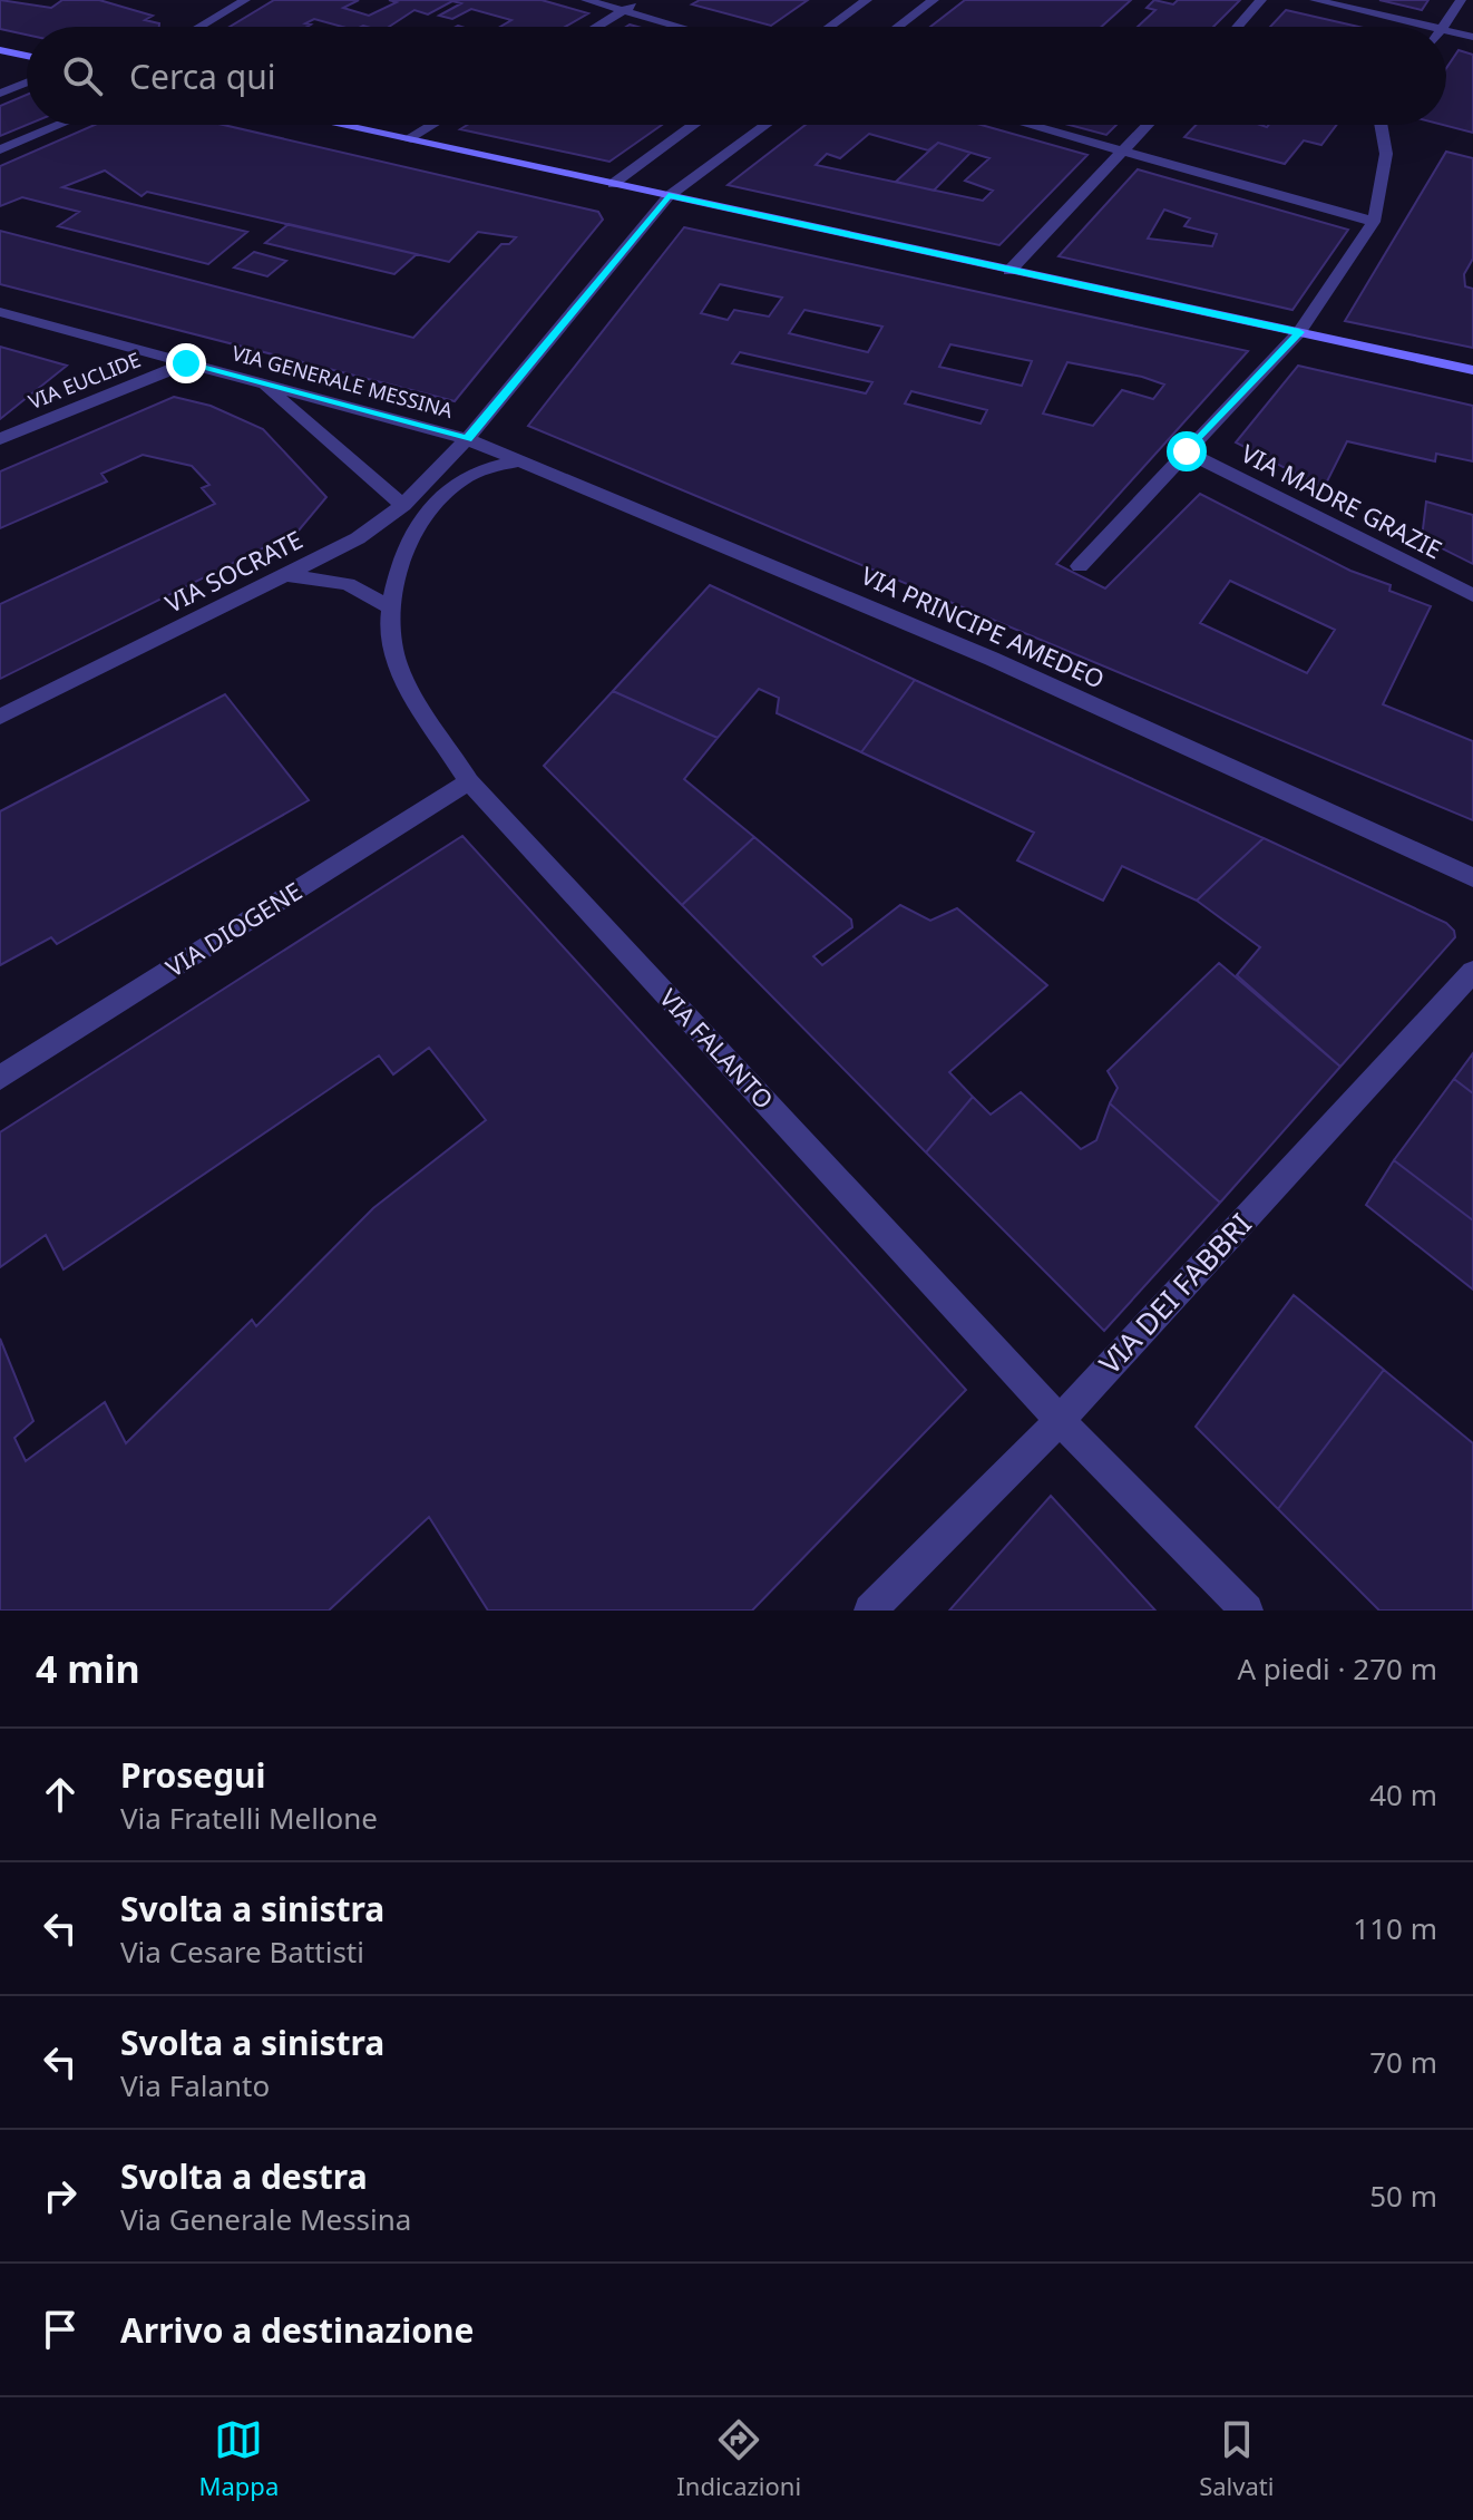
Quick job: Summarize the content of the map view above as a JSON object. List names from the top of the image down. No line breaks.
{"streets":{"street":["VIA EUCLIDE","VIA GENERALE MESSINA","VIA MADRE GRAZIE","VIA SOCRATE","VIA PRINCIPE AMEDEO","VIA DIOGENE","VIA FALANTO","VIA DEI FABBRI"]},"crossings":[["VIA EUCLIDE","VIA GENERALE MESSINA"],["VIA GENERALE MESSINA","VIA SOCRATE"],["VIA GENERALE MESSINA","VIA PRINCIPE AMEDEO"],["VIA SOCRATE","VIA PRINCIPE AMEDEO"],["VIA PRINCIPE AMEDEO","VIA FALANTO"],["VIA DIOGENE","VIA FALANTO"],["VIA FALANTO","VIA DEI FABBRI"]],"page":{"search":"Cerca qui","heading":["4 min","A piedi · 270 m"],"list":[["Prosegui","Via Fratelli Mellone","40 m"],["Svolta a sinistra","Via Cesare Battisti","110 m"],["Svolta a sinistra","Via Falanto","70 m"],["Svolta a destra","Via Generale Messina","50 m"],"Arrivo a destinazione"],"nav":["Mappa","Indicazioni","Salvati"]}}
